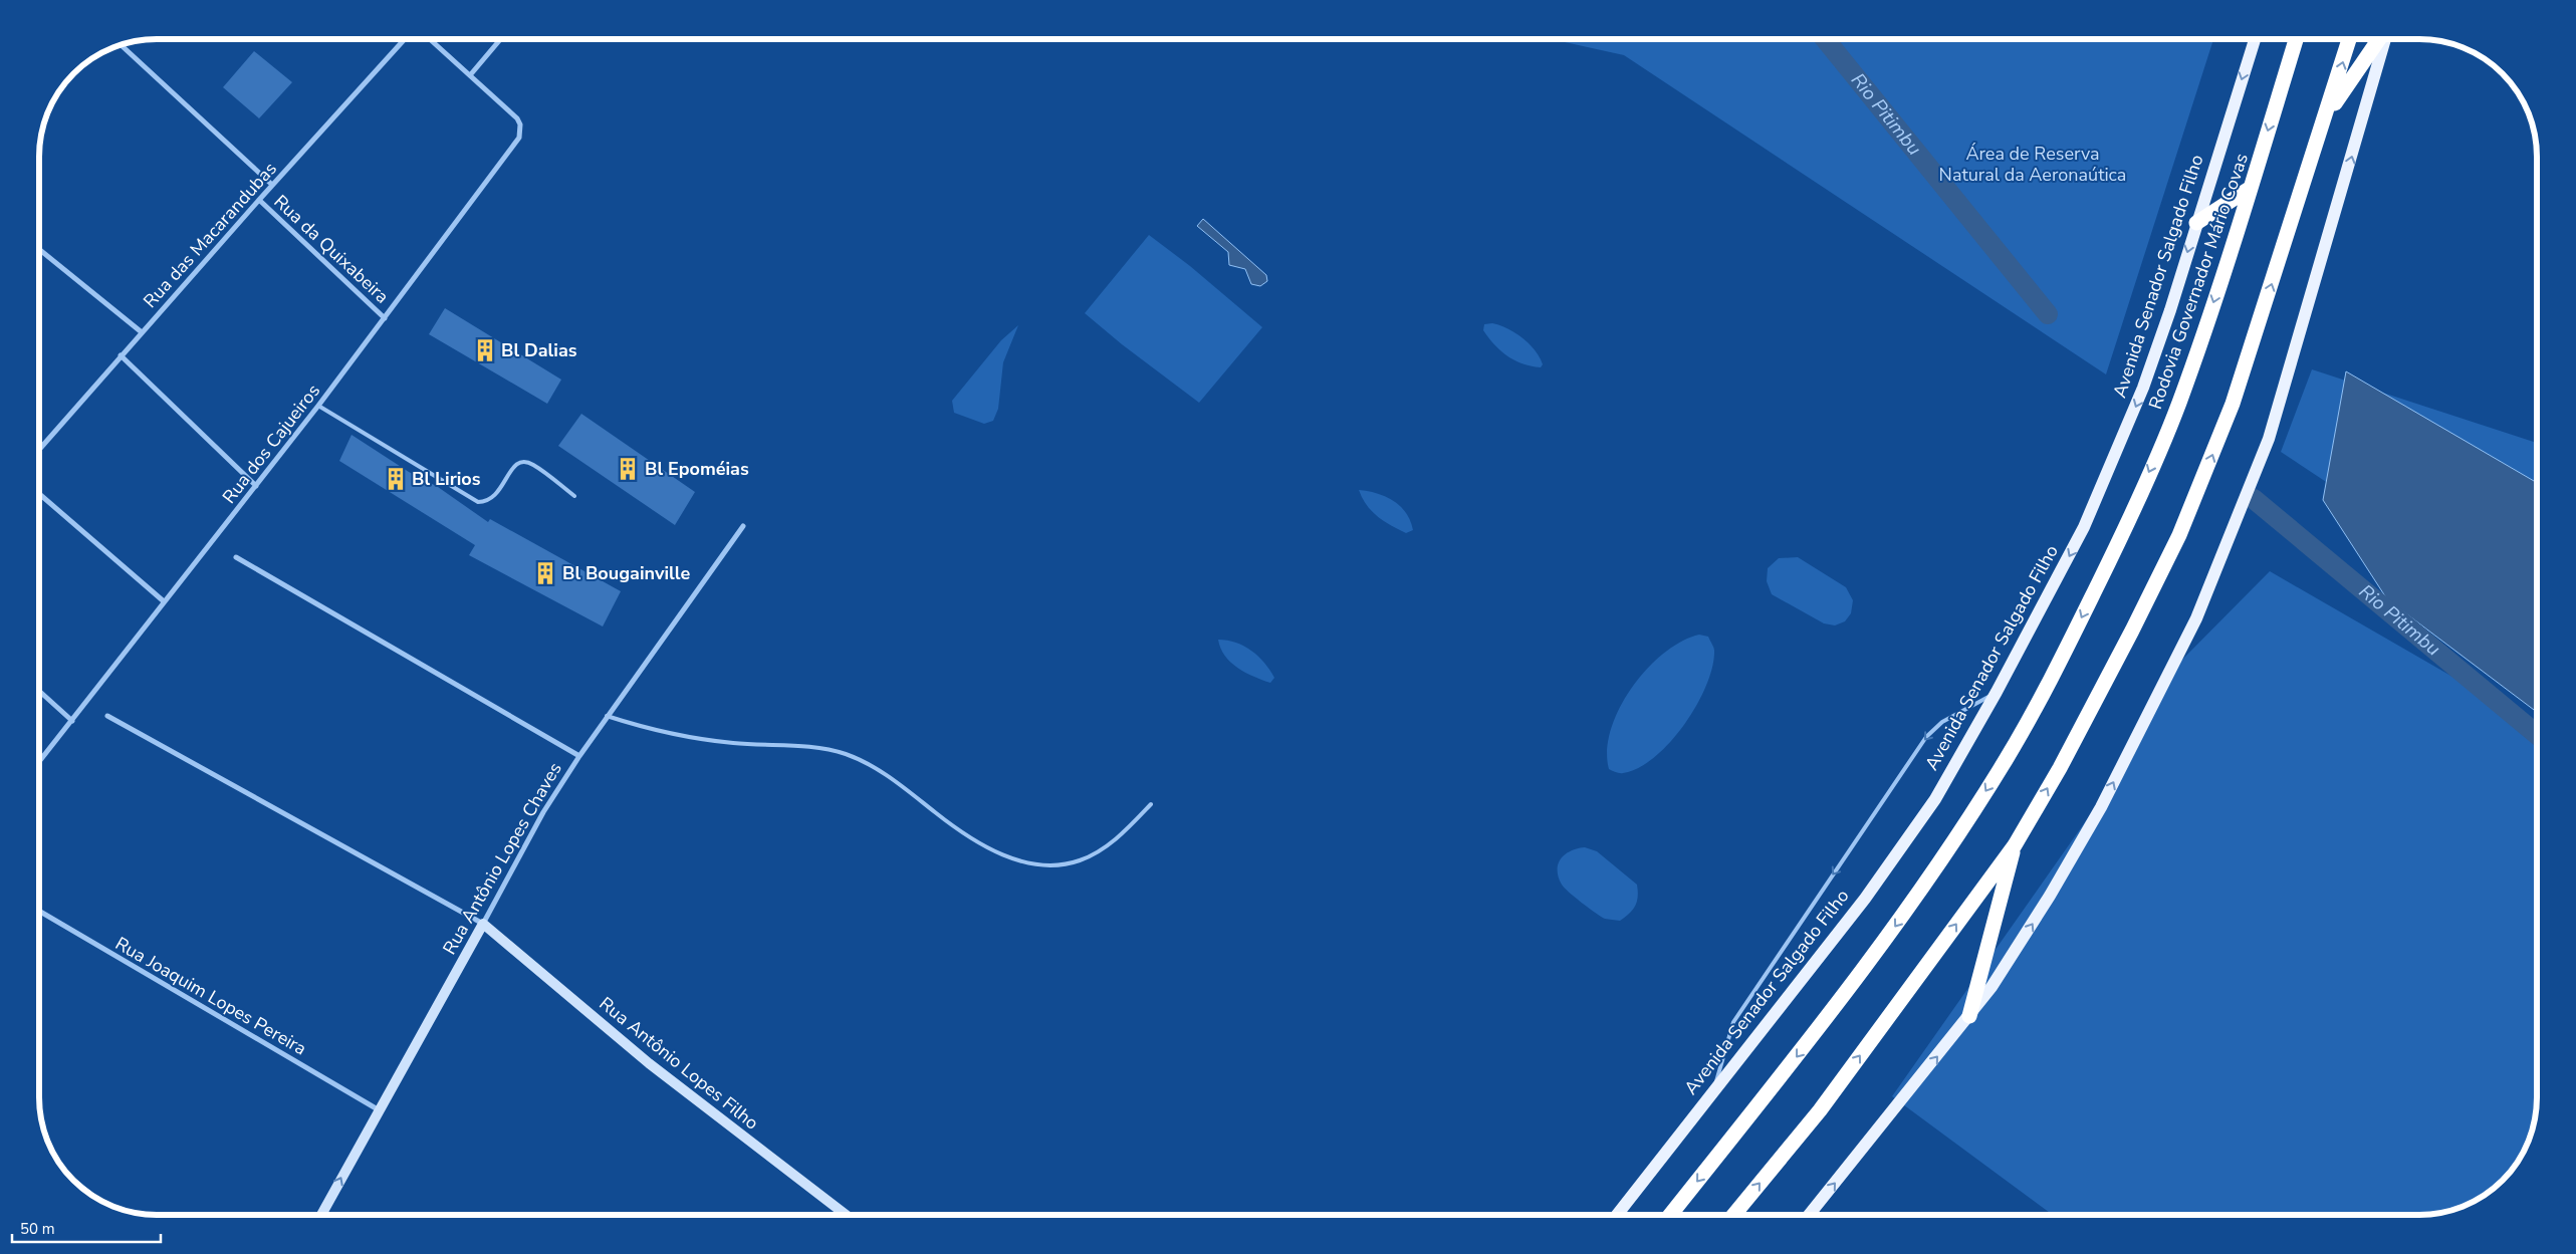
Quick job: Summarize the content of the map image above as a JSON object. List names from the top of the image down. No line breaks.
{"streets":{"highway":["Rodovia Governador Mário Covas"],"main road":["Avenida Senador Salgado Filho"],"street":["Rua das Macarandubas","Rua da Quixabeira","Rua dos Cajueiros","Rua Antônio Lopes Chaves","Rua Joaquim Lopes Pereira","Rua Antônio Lopes Filho"]},"crossings":[["Rua das Macarandubas","Rua da Quixabeira"],["Rua da Quixabeira","Rua dos Cajueiros"],["Rua Antônio Lopes Chaves","Rua Joaquim Lopes Pereira"],["Rua Antônio Lopes Chaves","Rua Antônio Lopes Filho"]],"one_way":["Avenida Senador Salgado Filho"],"water":["Rio Pitimbu"],"parks":["Área de Reserva Natural da Aeronaútica"],"places":{"building":["Bl Dalias","Bl Epoméias","Bl Lirios","Bl Bougainville"]},"scale_bar":"50 m"}
